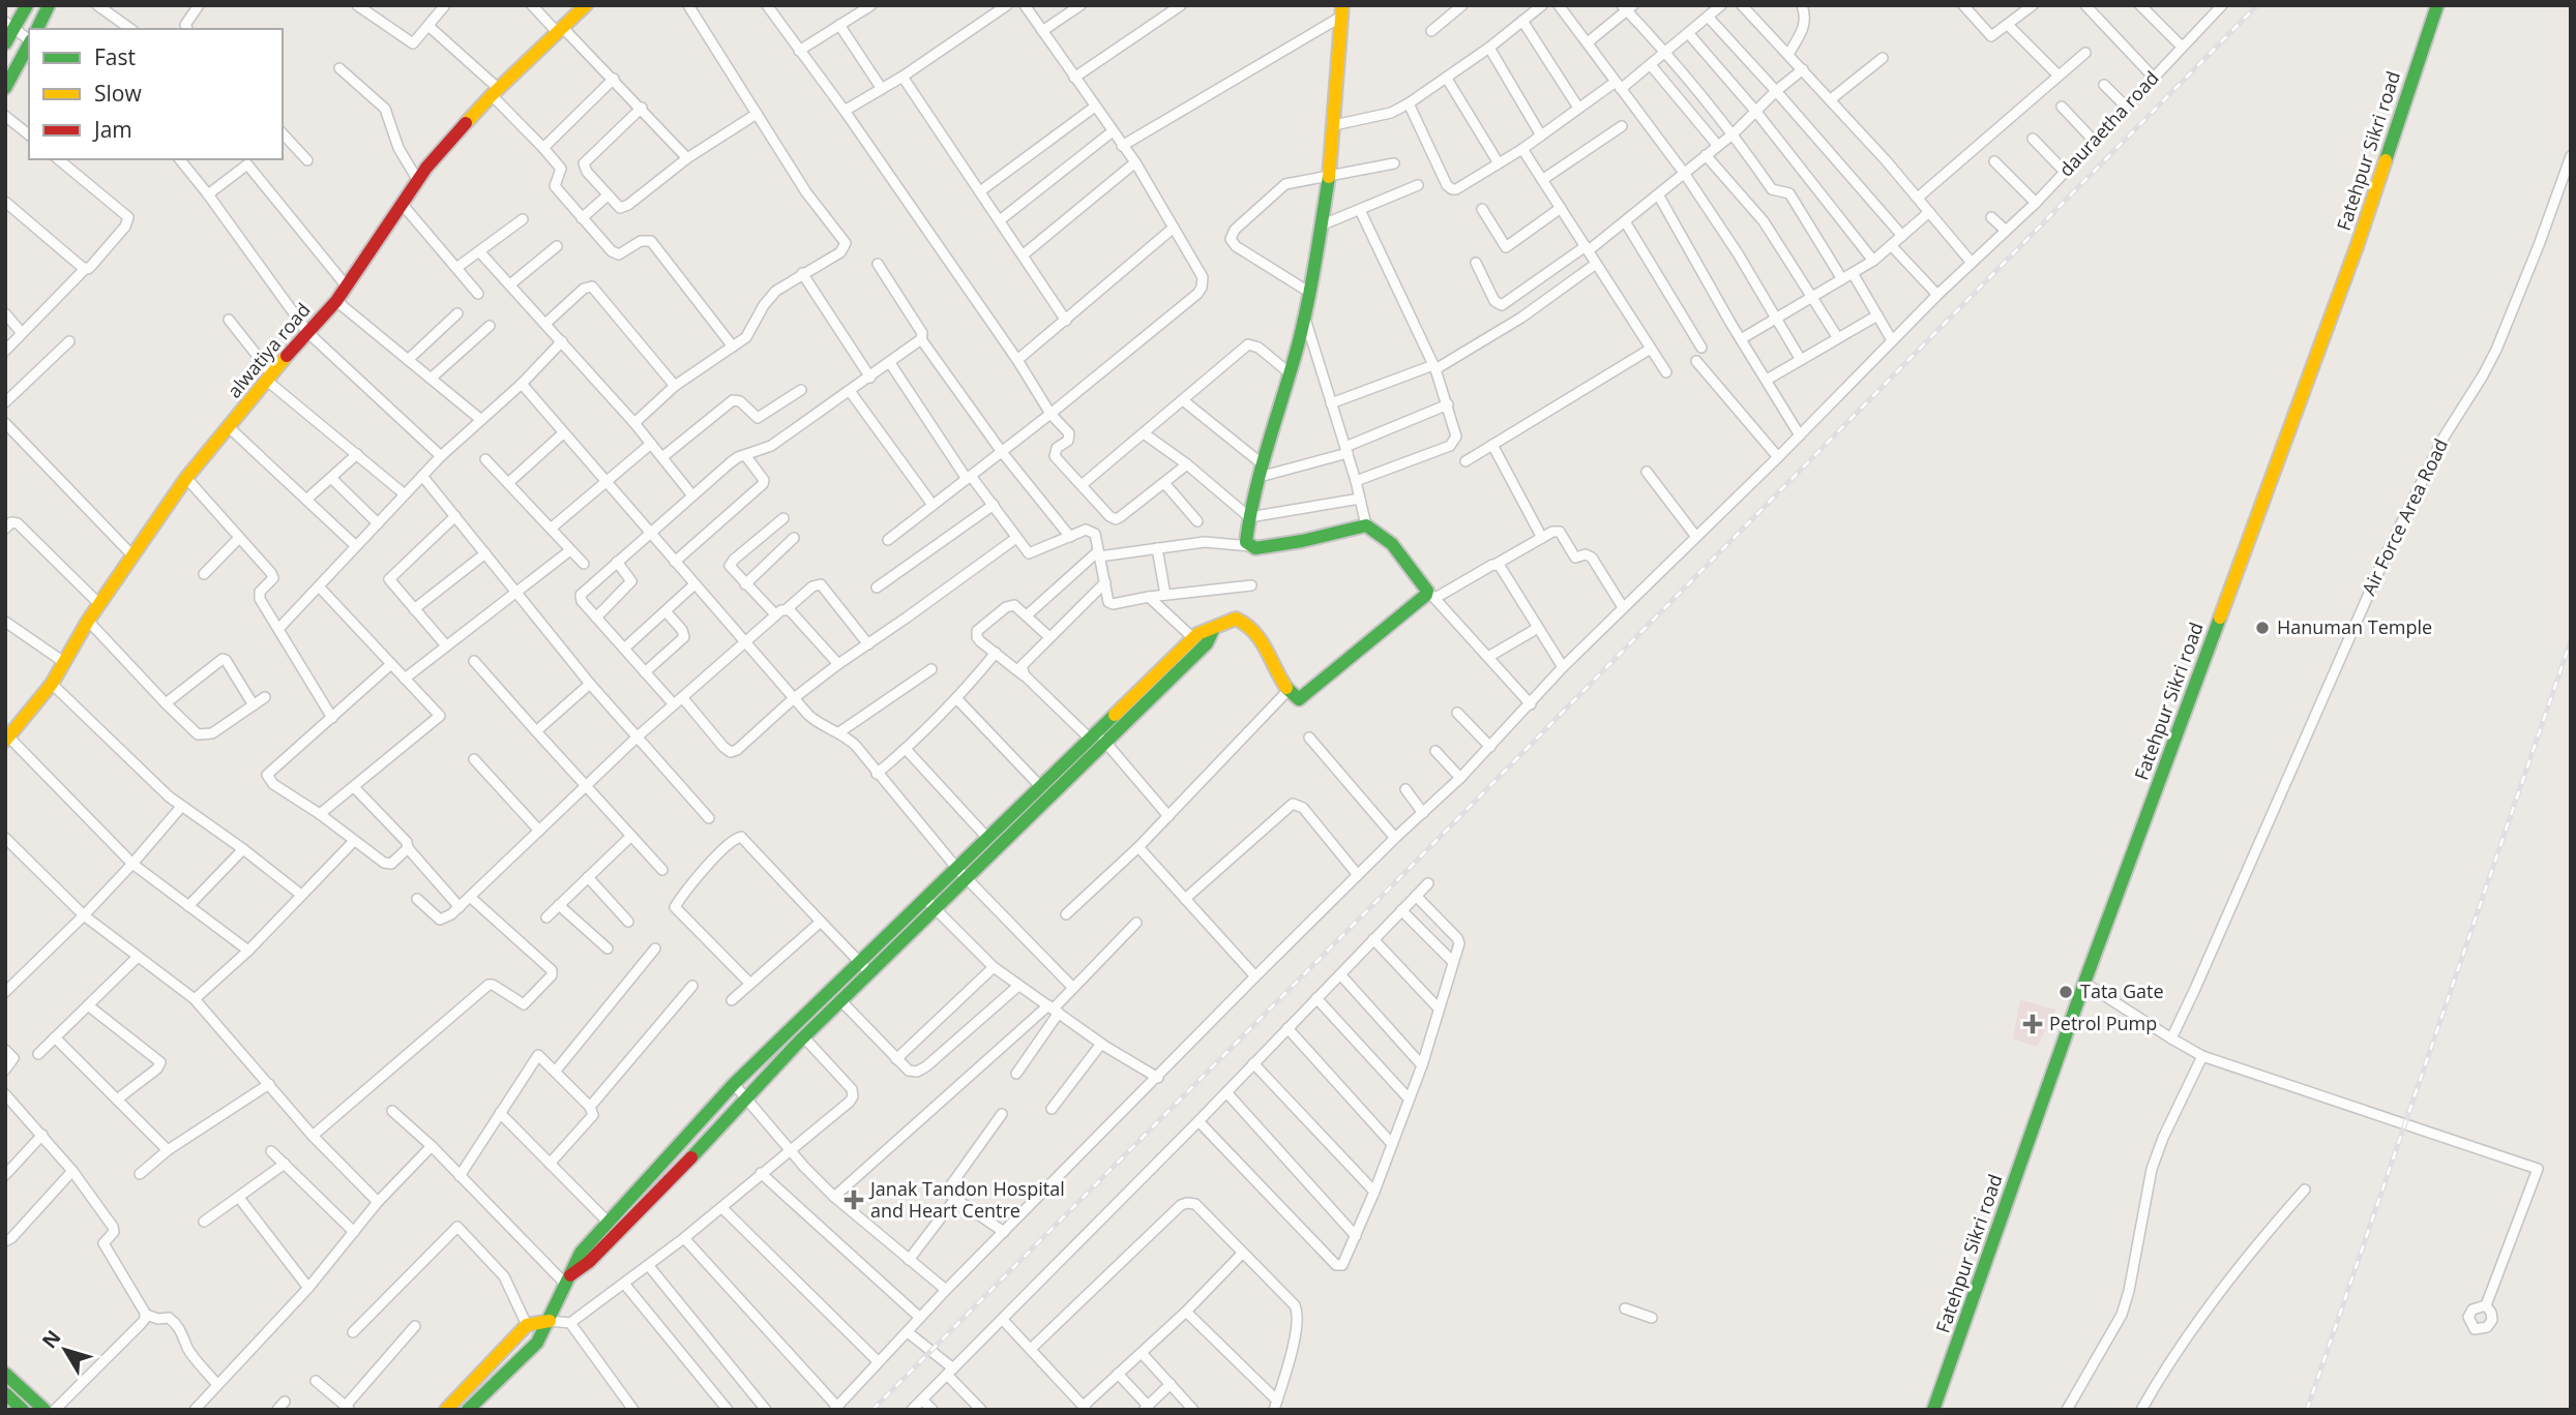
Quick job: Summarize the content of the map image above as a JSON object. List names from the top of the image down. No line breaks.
{"streets":{"street":["dauraetha road","Fatehpur Sikri road","alwatiya road","Air Force Area Road"]},"places":{"other":["Hanuman Temple","Tata Gate"],"health":["Petrol Pump","Janak Tandon Hospital and Heart Centre"]},"legend":["Fast","Slow","Jam"],"north":"top left"}
